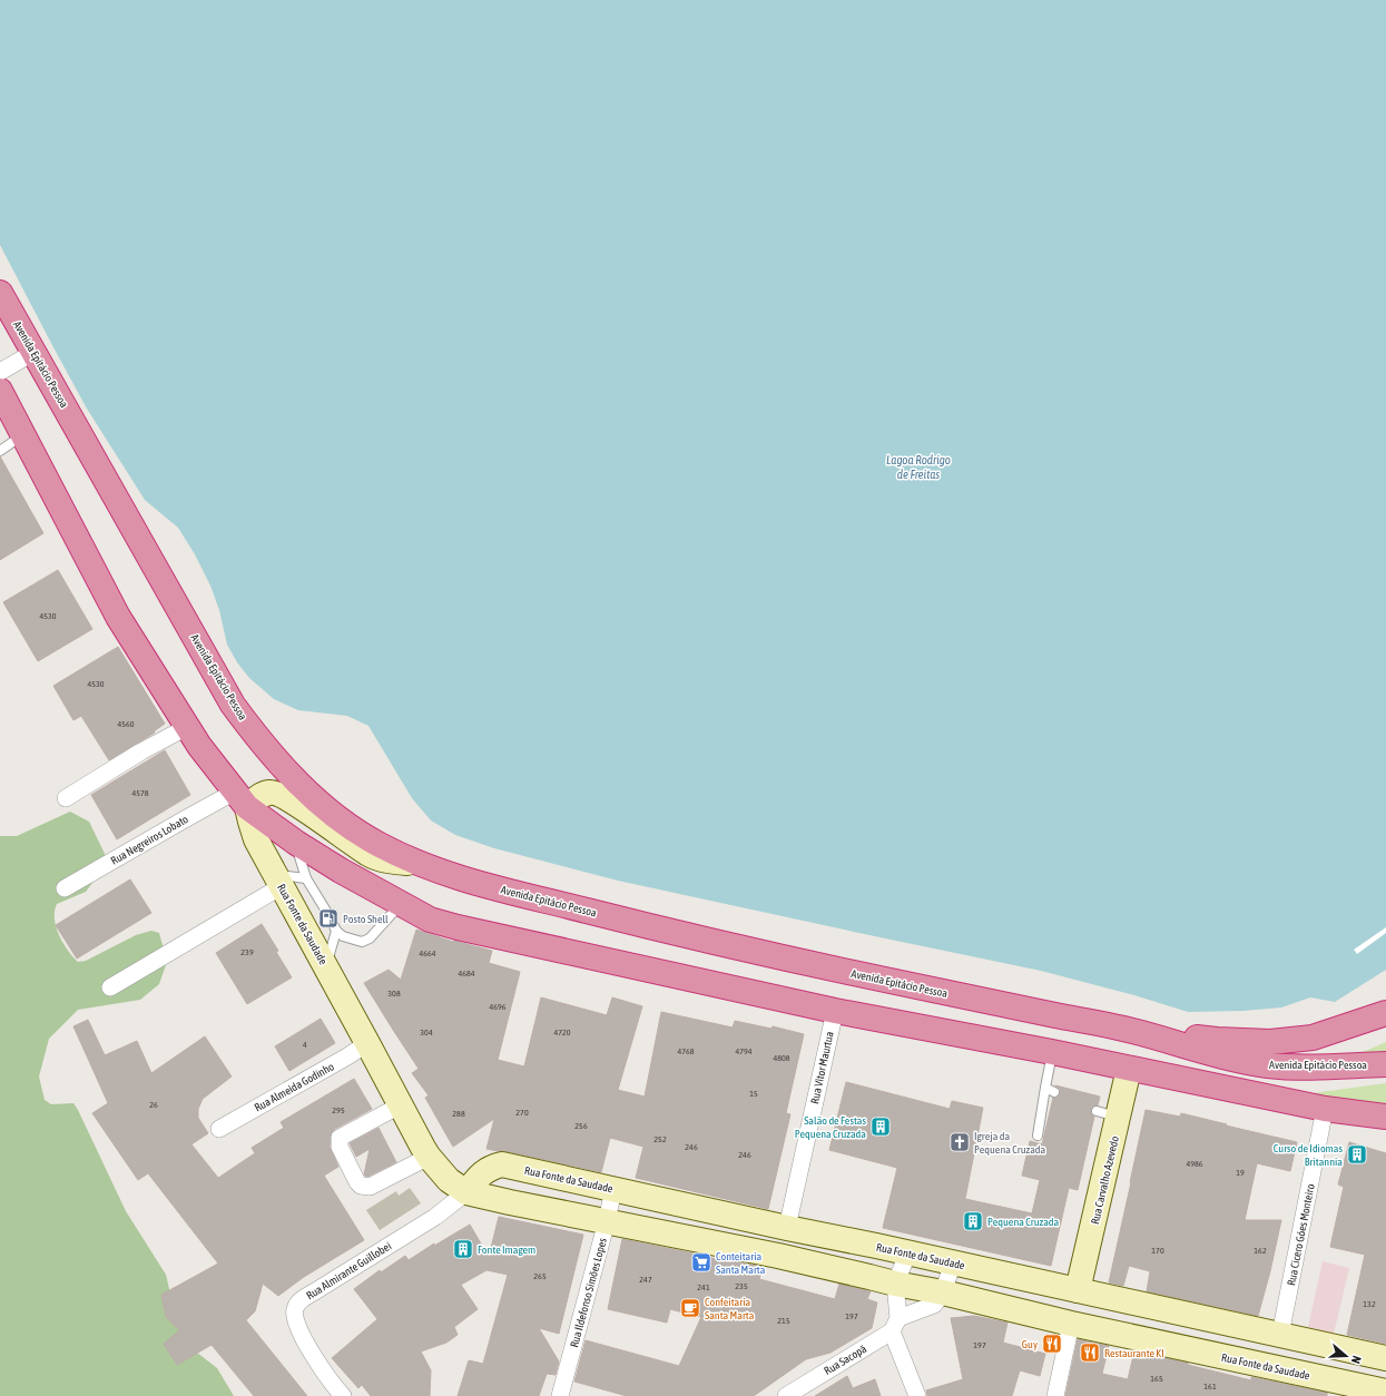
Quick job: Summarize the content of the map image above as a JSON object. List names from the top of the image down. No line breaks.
{"streets":{"highway":["Avenida Epitácio Pessoa"],"street":["Rua Negreiros Lobato","Rua Fonte da Saudade","Rua Vitor Maurtua","Rua Almeida Godinho","Rua Carvalho Azevedo","Rua Cicero Góes Monteiro","Rua Almirante Guillobei","Rua Ildefonso Simões Lopes","Rua Sacopã"]},"crossings":[["Rua Negreiros Lobato","Rua Fonte da Saudade"],["Rua Fonte da Saudade","Rua Vitor Maurtua"],["Rua Fonte da Saudade","Rua Almeida Godinho"],["Rua Fonte da Saudade","Rua Carvalho Azevedo"],["Rua Fonte da Saudade","Rua Cicero Góes Monteiro"],["Rua Fonte da Saudade","Rua Almirante Guillobei"],["Rua Fonte da Saudade","Rua Ildefonso Simões Lopes"],["Rua Fonte da Saudade","Rua Sacopã"]],"water":["Lagoa Rodrigo de Freitas"],"places":{"fuel station":["Posto Shell"],"building":["Salão de Festas Pequena Cruzada","Curso de Idiomas Britannia","Pequena Cruzada","Fonte Imagem"],"church":["Igreja da Pequena Cruzada"],"supermarket":["Conteitaria Santa Marta"],"cafe":["Confeitaria Santa Marta"],"restaurant":["Guy","Restaurante KI"]},"house_numbers":["4530","4530","4560","4578","239","4664","4684","308","4696","304","4720","4","4768","4794","4808","15","26","295","270","288","256","252","246","246","4986","19","170","162","265","247","235","241","132","197","215","197","165","161"],"north":"right"}
